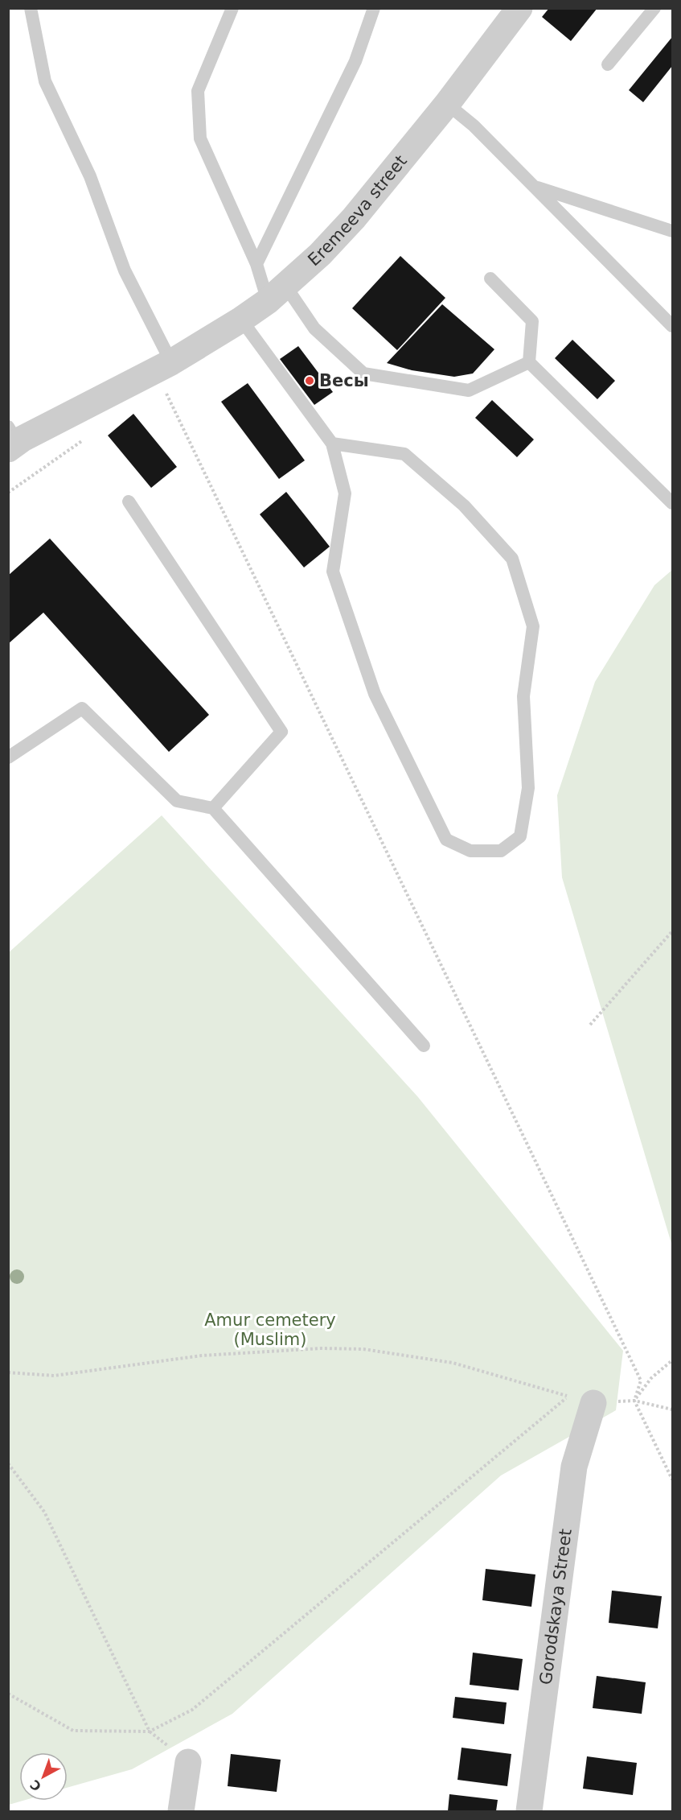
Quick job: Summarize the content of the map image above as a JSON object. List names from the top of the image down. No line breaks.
{"streets":{"street":["Eremeeva street","Gorodskaya Street"]},"parks":["Amur cemetery (Muslim)"],"places":["Весы"],"north":"bottom left"}
